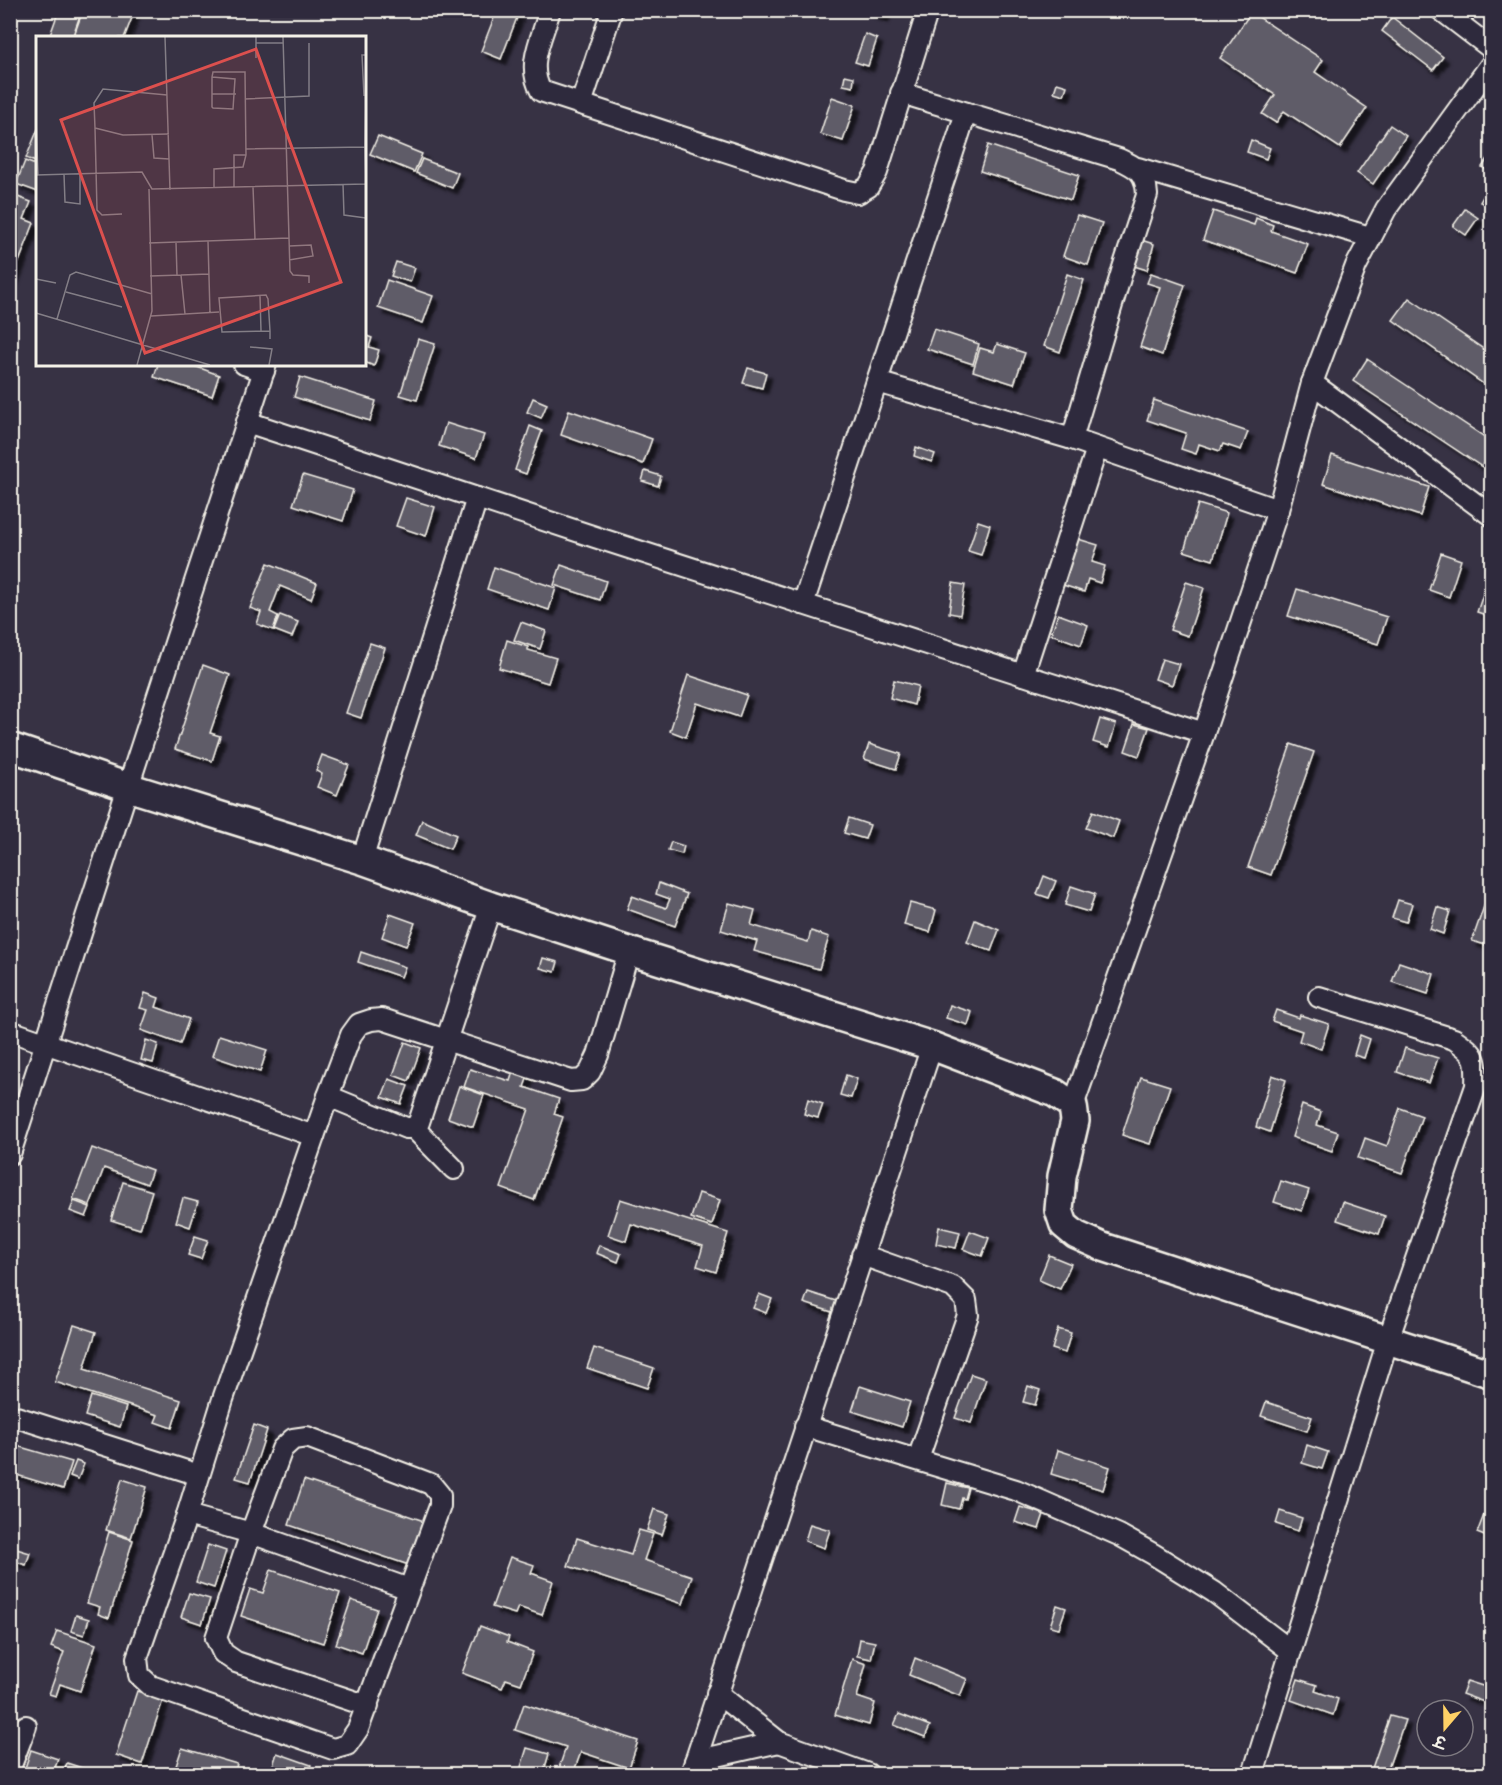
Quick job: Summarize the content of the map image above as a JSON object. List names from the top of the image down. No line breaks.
{"north":"bottom"}
